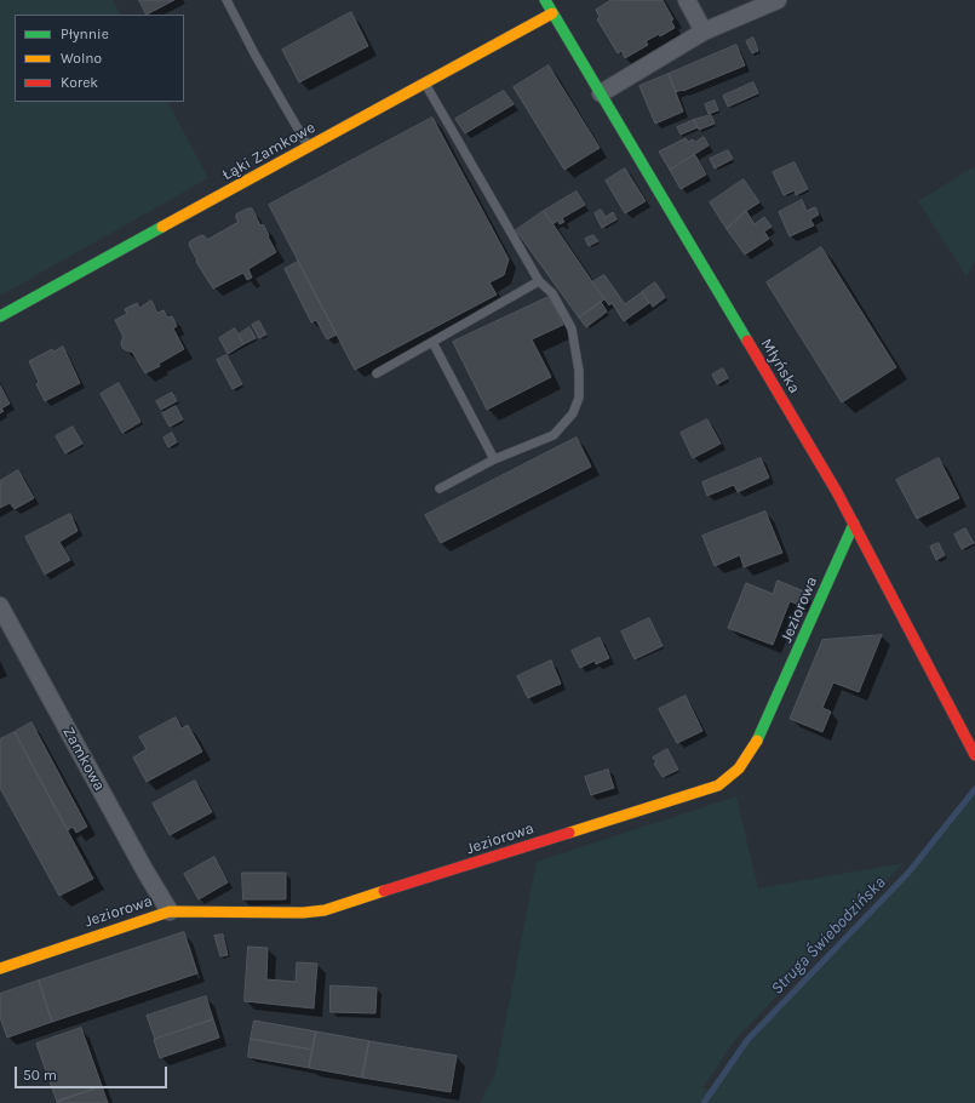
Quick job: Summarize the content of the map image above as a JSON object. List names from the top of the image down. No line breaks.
{"streets":{"street":["Łąki Zamkowe","Młyńska","Jeziorowa","Zamkowa"]},"crossings":[["Łąki Zamkowe","Młyńska"],["Młyńska","Jeziorowa"],["Jeziorowa","Zamkowa"]],"water":["Struga Świebodzińska"],"legend":["Płynnie","Wolno","Korek"],"scale_bar":"50 m"}
